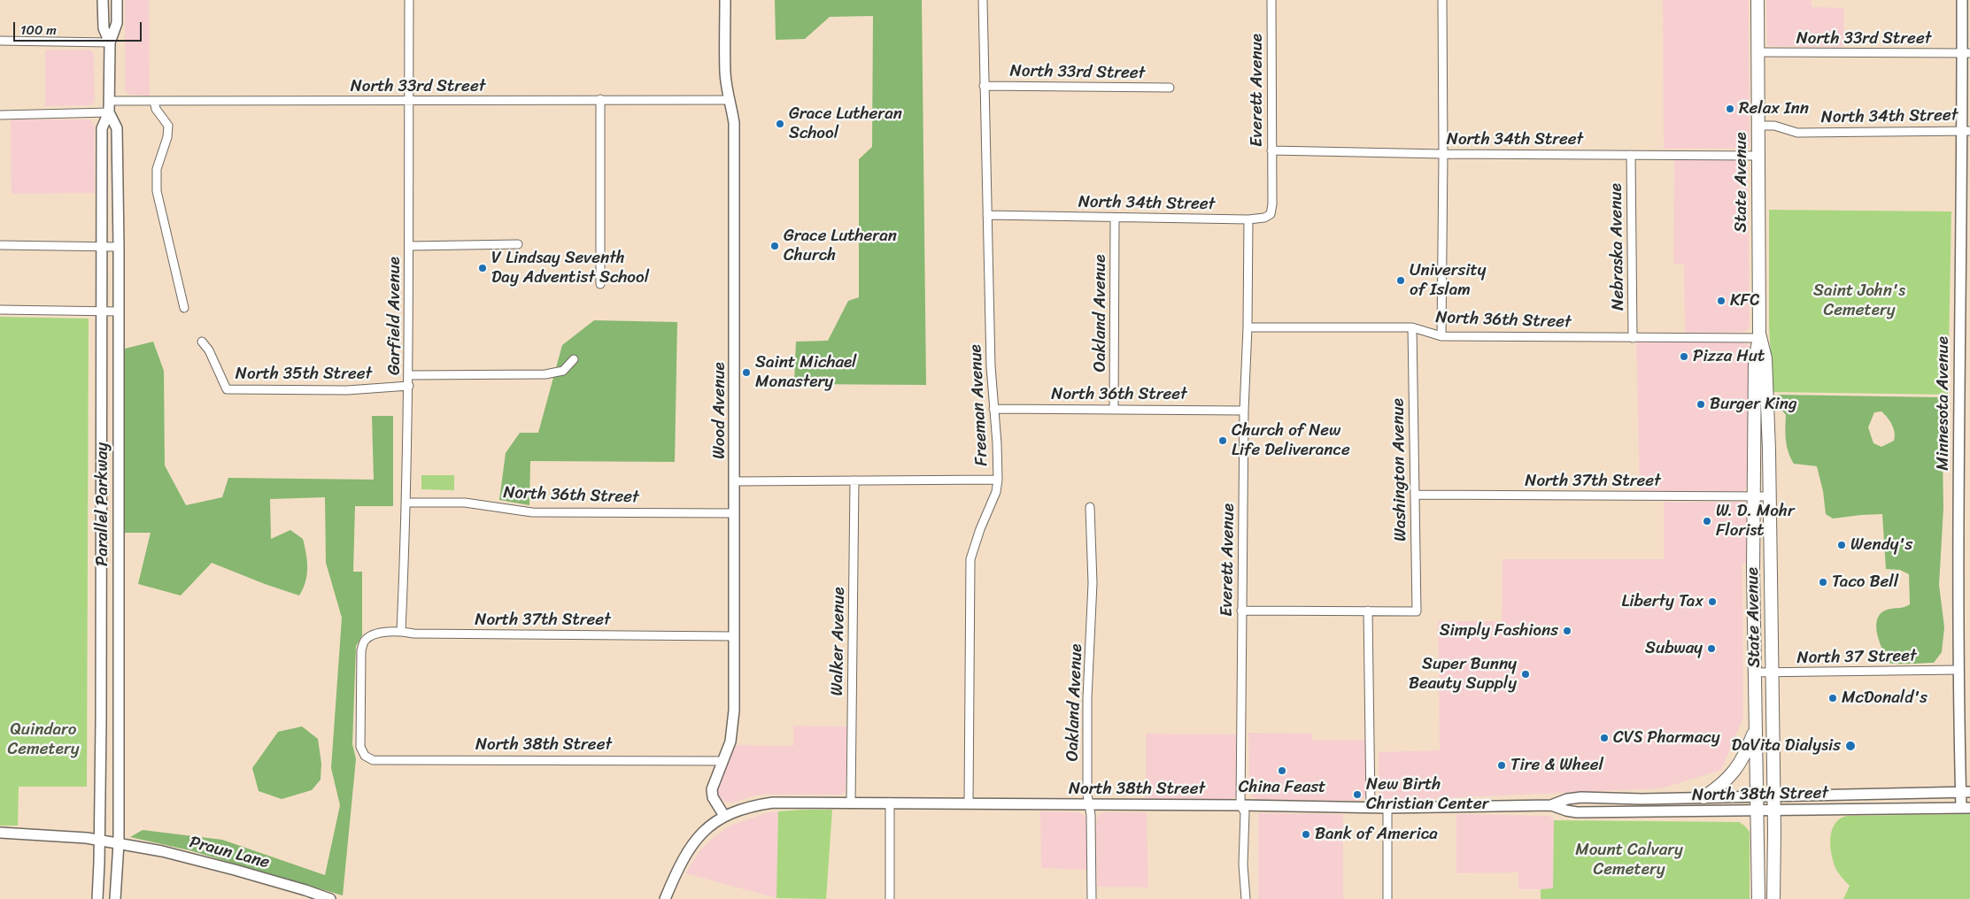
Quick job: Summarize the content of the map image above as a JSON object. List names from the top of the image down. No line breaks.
{"streets":{"main road":["State Avenue","Minnesota Avenue","Wood Avenue","Parallel Parkway","North 38th Street","Praun Lane"],"street":["North 33rd Street","Everett Avenue","North 34th Street","Nebraska Avenue","Oakland Avenue","Garfield Avenue","North 36th Street","North 35th Street","Freeman Avenue","Washington Avenue","North 37th Street","Walker Avenue","North 37 Street"]},"crossings":[["North 33rd Street","State Avenue"],["North 33rd Street","Garfield Avenue"],["North 33rd Street","Minnesota Avenue"],["North 33rd Street","Freeman Avenue"],["North 33rd Street","Wood Avenue"],["North 33rd Street","Parallel Parkway"],["Everett Avenue","North 34th Street"],["Everett Avenue","North 36th Street"],["Everett Avenue","North 38th Street"],["North 34th Street","State Avenue"],["North 34th Street","Nebraska Avenue"],["North 34th Street","Oakland Avenue"],["North 34th Street","Minnesota Avenue"],["North 34th Street","Freeman Avenue"],["State Avenue","North 36th Street"],["State Avenue","North 37th Street"],["State Avenue","North 37 Street"],["State Avenue","North 38th Street"],["Nebraska Avenue","North 36th Street"],["Oakland Avenue","North 36th Street"],["Oakland Avenue","North 38th Street"],["Garfield Avenue","North 36th Street"],["Garfield Avenue","North 35th Street"],["Garfield Avenue","North 37th Street"],["North 36th Street","Freeman Avenue"],["North 36th Street","Wood Avenue"],["North 36th Street","Washington Avenue"],["Minnesota Avenue","North 37 Street"],["Minnesota Avenue","North 38th Street"],["Freeman Avenue","North 38th Street"],["Wood Avenue","North 37th Street"],["Wood Avenue","North 38th Street"],["Washington Avenue","North 37th Street"],["North 37th Street","North 38th Street"],["Parallel Parkway","Praun Lane"],["Walker Avenue","North 38th Street"]],"parks":["Saint John's Cemetery","Quindaro Cemetery","Mount Calvary Cemetery"],"places":["Relax Inn","Grace Lutheran School","Grace Lutheran Church","V Lindsay Seventh Day Adventist School","University of Islam","KFC","Pizza Hut","Saint Michael Monastery","Burger King","Church of New Life Deliverance","W. D. Mohr Florist","Wendy's","Taco Bell","Liberty Tax","Simply Fashions","Subway","Super Bunny Beauty Supply","McDonald's","CVS Pharmacy","DaVita Dialysis","Tire & Wheel","China Feast","New Birth Christian Center","Bank of America"],"scale_bar":"100 m"}
